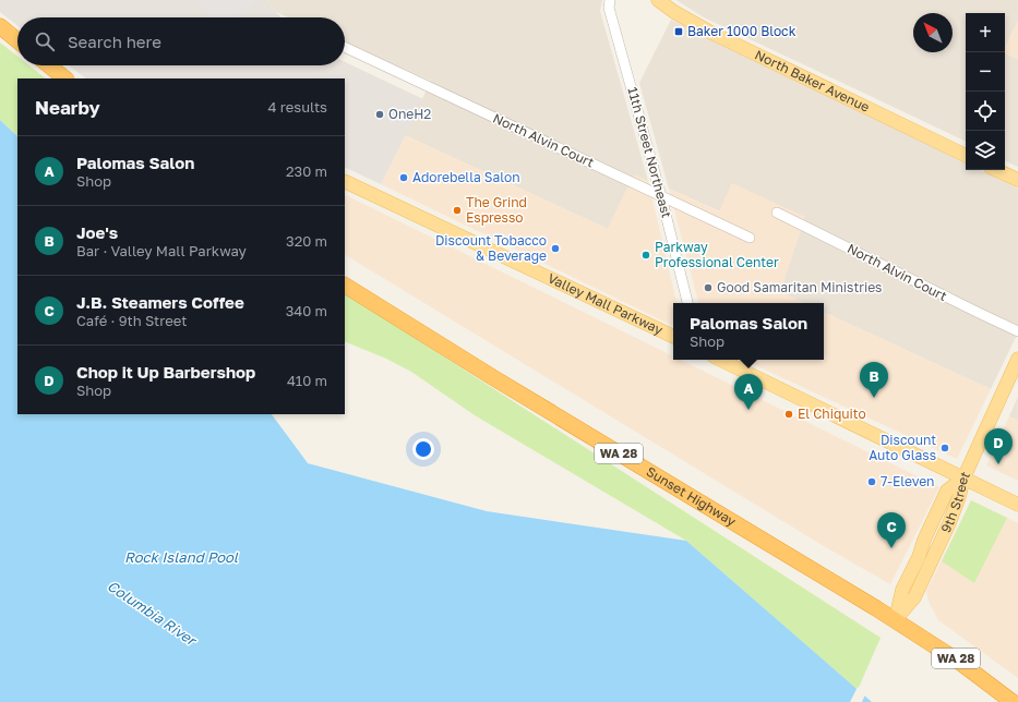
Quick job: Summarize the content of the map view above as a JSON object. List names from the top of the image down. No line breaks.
{"streets":{"highway":["WA 28","Sunset Highway"],"main road":["North Baker Avenue","Valley Mall Parkway","9th Street"],"street":["North Alvin Court","11th Street Northeast"]},"crossings":[["North Alvin Court","11th Street Northeast"],["Sunset Highway","9th Street"]],"water":["Rock Island Pool","Columbia River"],"places":{"transit":["Baker 1000 Block"],"other":["OneH2","Adorebella Salon","The Grind Espresso","Discount Tobacco & Beverage","Parkway Professional Center","Good Samaritan Ministries","El Chiquito","Discount Auto Glass","7-Eleven"]},"north":"top left","page":{"map_buttons":["+","−"],"search":"Search here","heading":["Nearby","4 results"],"list":[{"mark":"A","name":"Palomas Salon","note":"Shop","value":"230 m"},{"mark":"B","name":"Joe's","note":"Bar · Valley Mall Parkway","value":"320 m"},{"mark":"C","name":"J.B. Steamers Coffee","note":"Café · 9th Street","value":"340 m"},{"mark":"D","name":"Chop it Up Barbershop","note":"Shop","value":"410 m"}],"popup":["Palomas Salon","Shop"],"pins":["B","A","D","C"]}}
